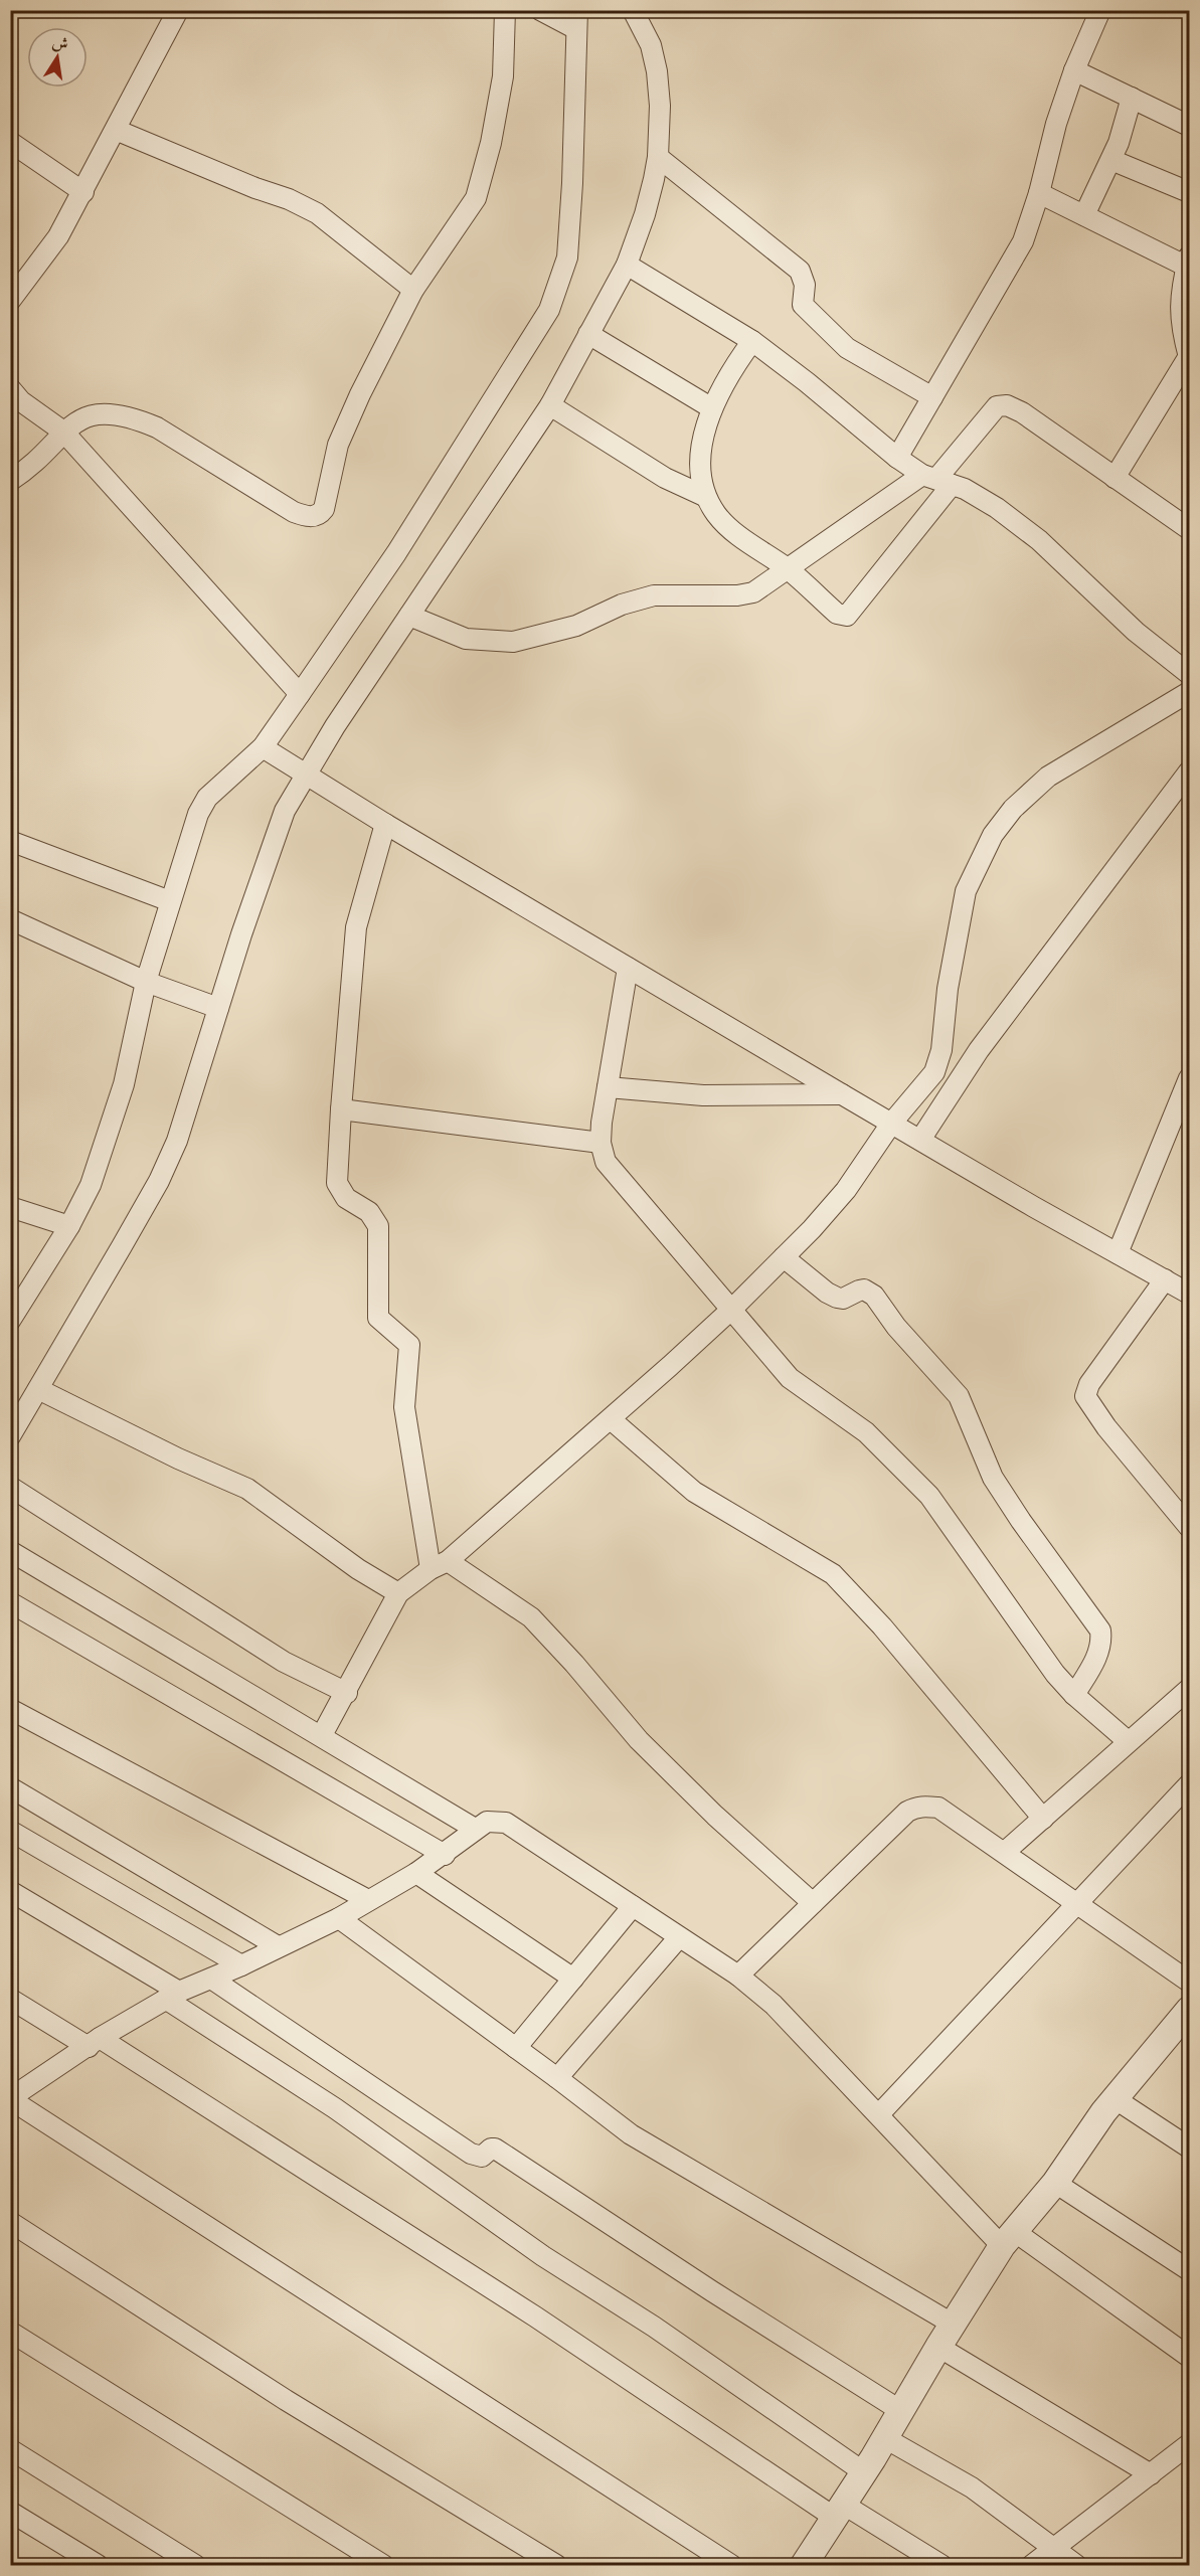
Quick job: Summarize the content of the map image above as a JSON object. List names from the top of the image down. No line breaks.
{"north":"top"}
